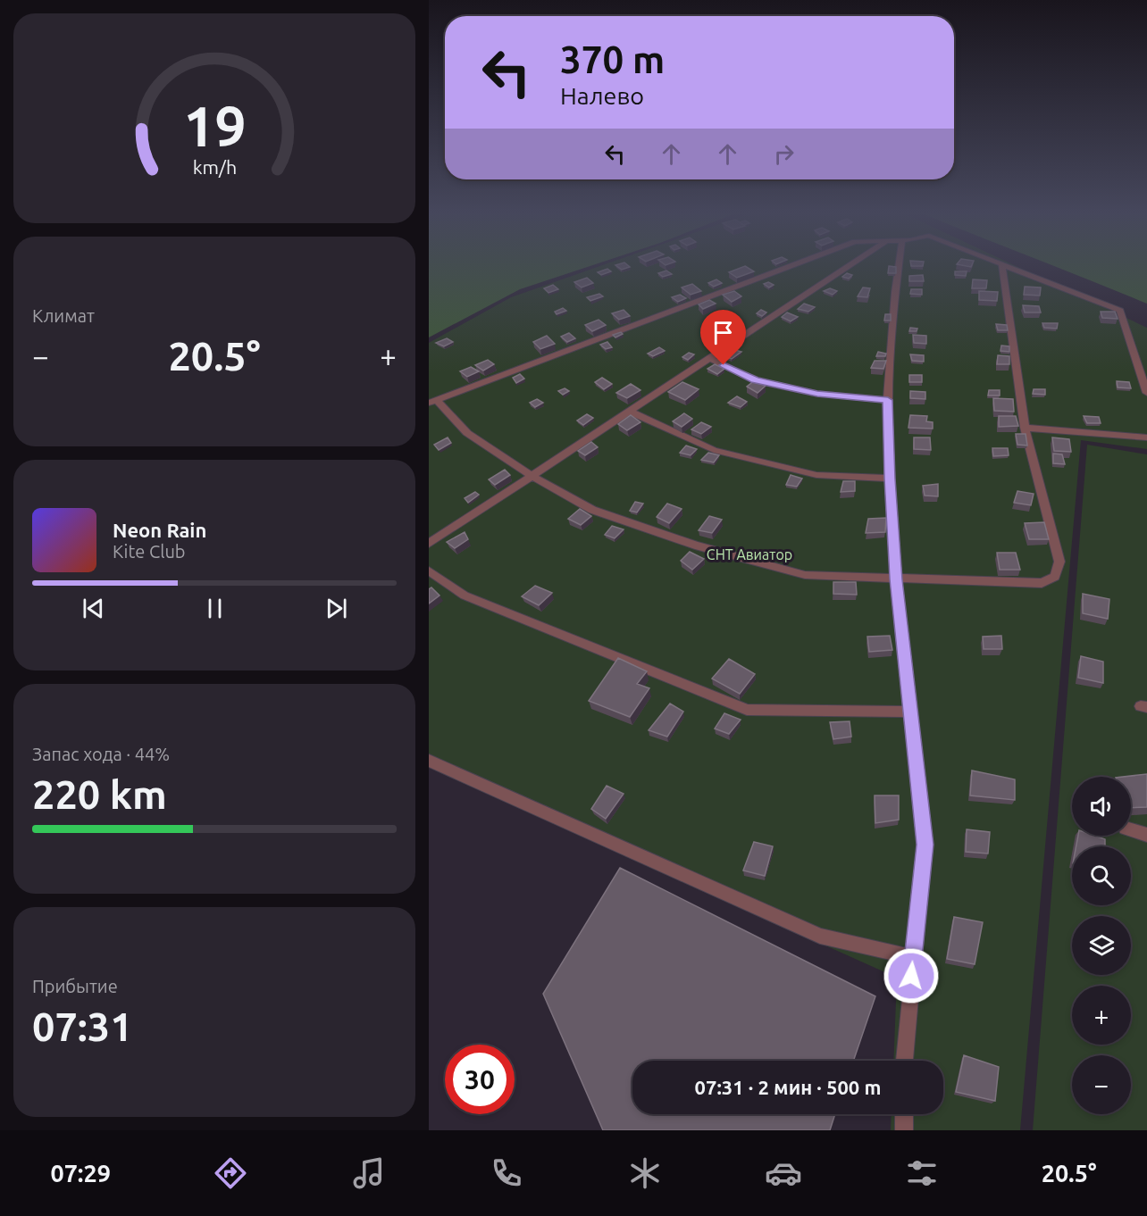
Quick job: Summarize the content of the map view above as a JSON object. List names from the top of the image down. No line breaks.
{"parks":["СНТ Авиатор"],"page":{"turn":["370 m","Налево"],"tile":["Климат",["Запас хода · 44%","220 km"],["Прибытие","07:31"]],"heat":["−","20.5°","+"],"song":["Neon Rain","Kite Club"],"map_buttons":["+","−"],"limit":"30","trip":"07:31 · 2 мин · 500 m","tabs":["07:29","20.5°"],"gauge":["19","km/h"]}}
